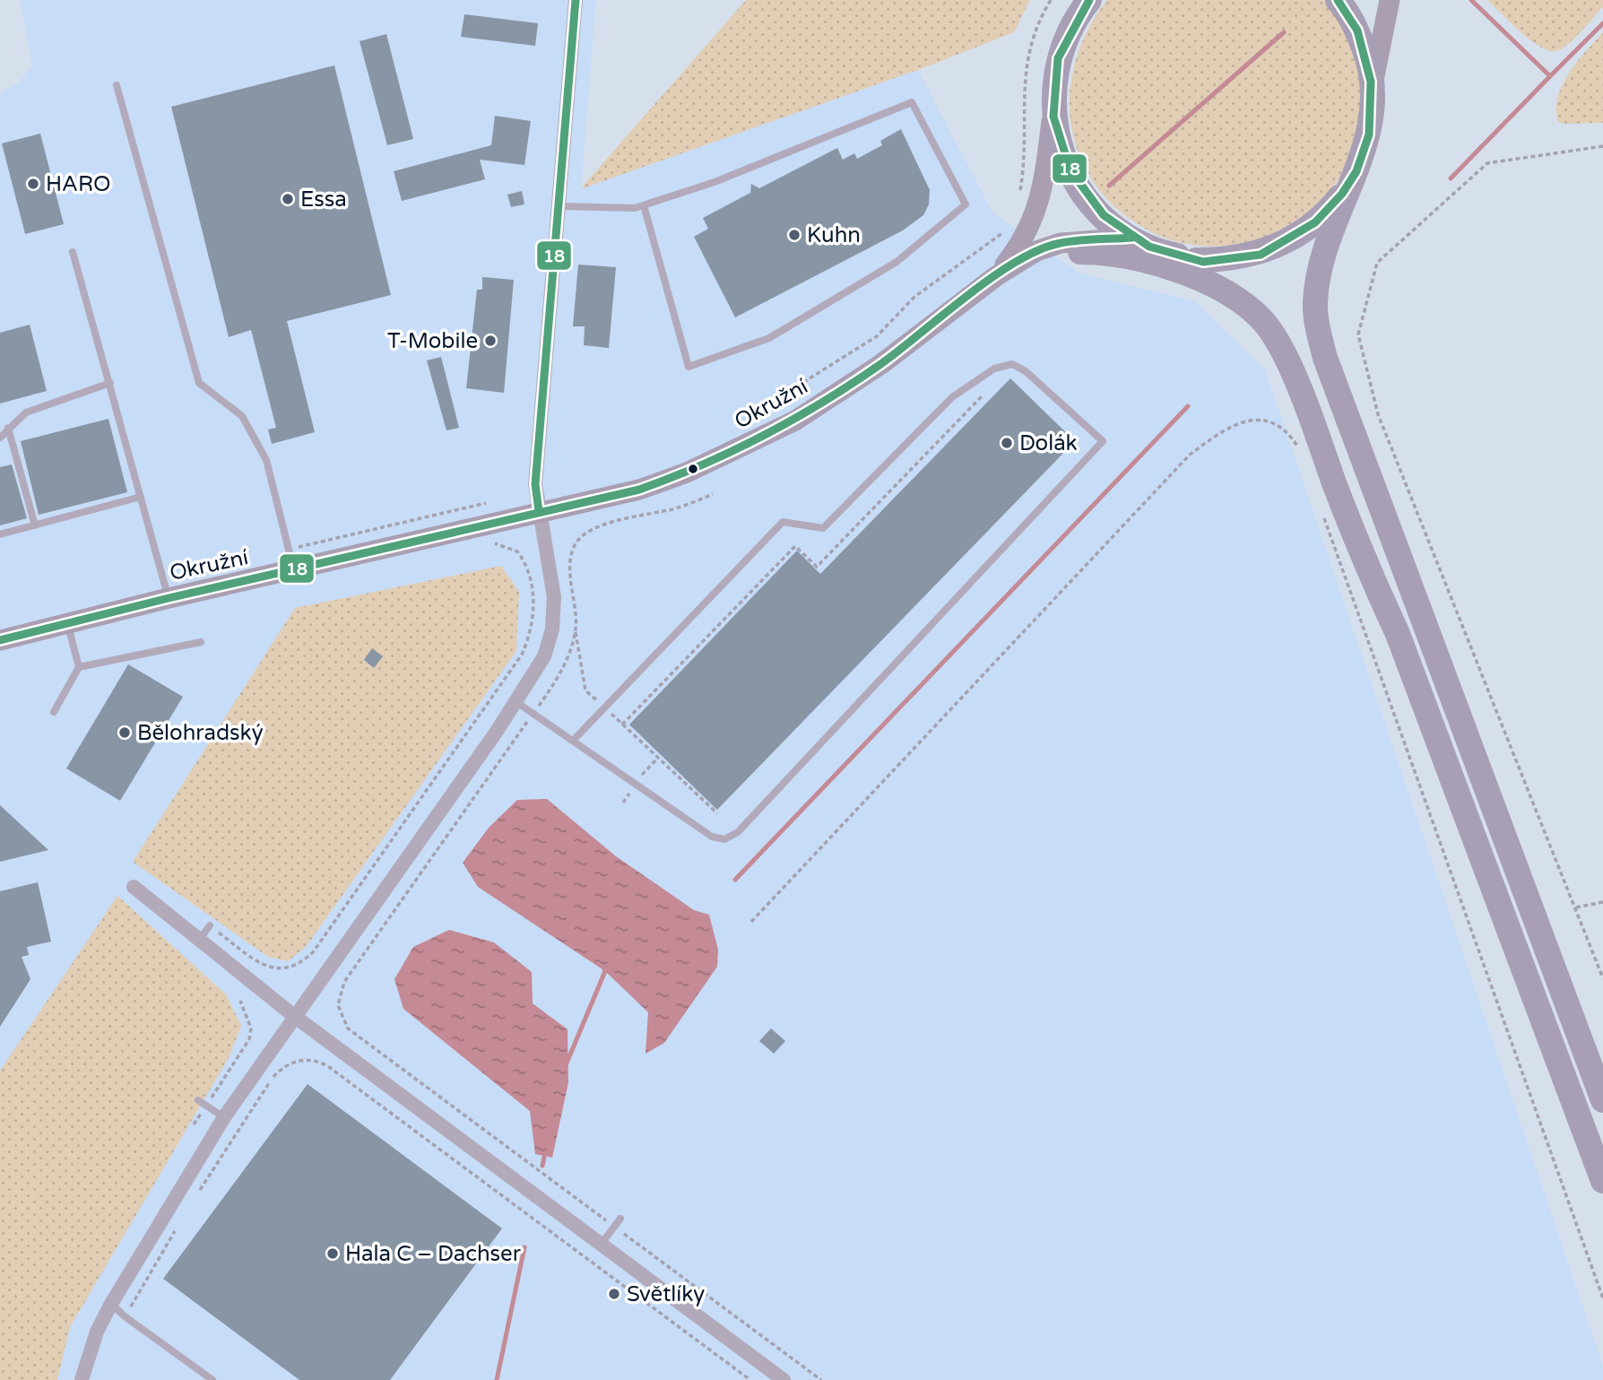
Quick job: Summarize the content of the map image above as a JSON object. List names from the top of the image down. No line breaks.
{"streets":{"main road":["Okružní"]},"places":["HARO","Essa","Kuhn","T-Mobile","Dolák","Bělohradský","Hala C – Dachser","Světlíky"],"lines":["transit line 18"]}
